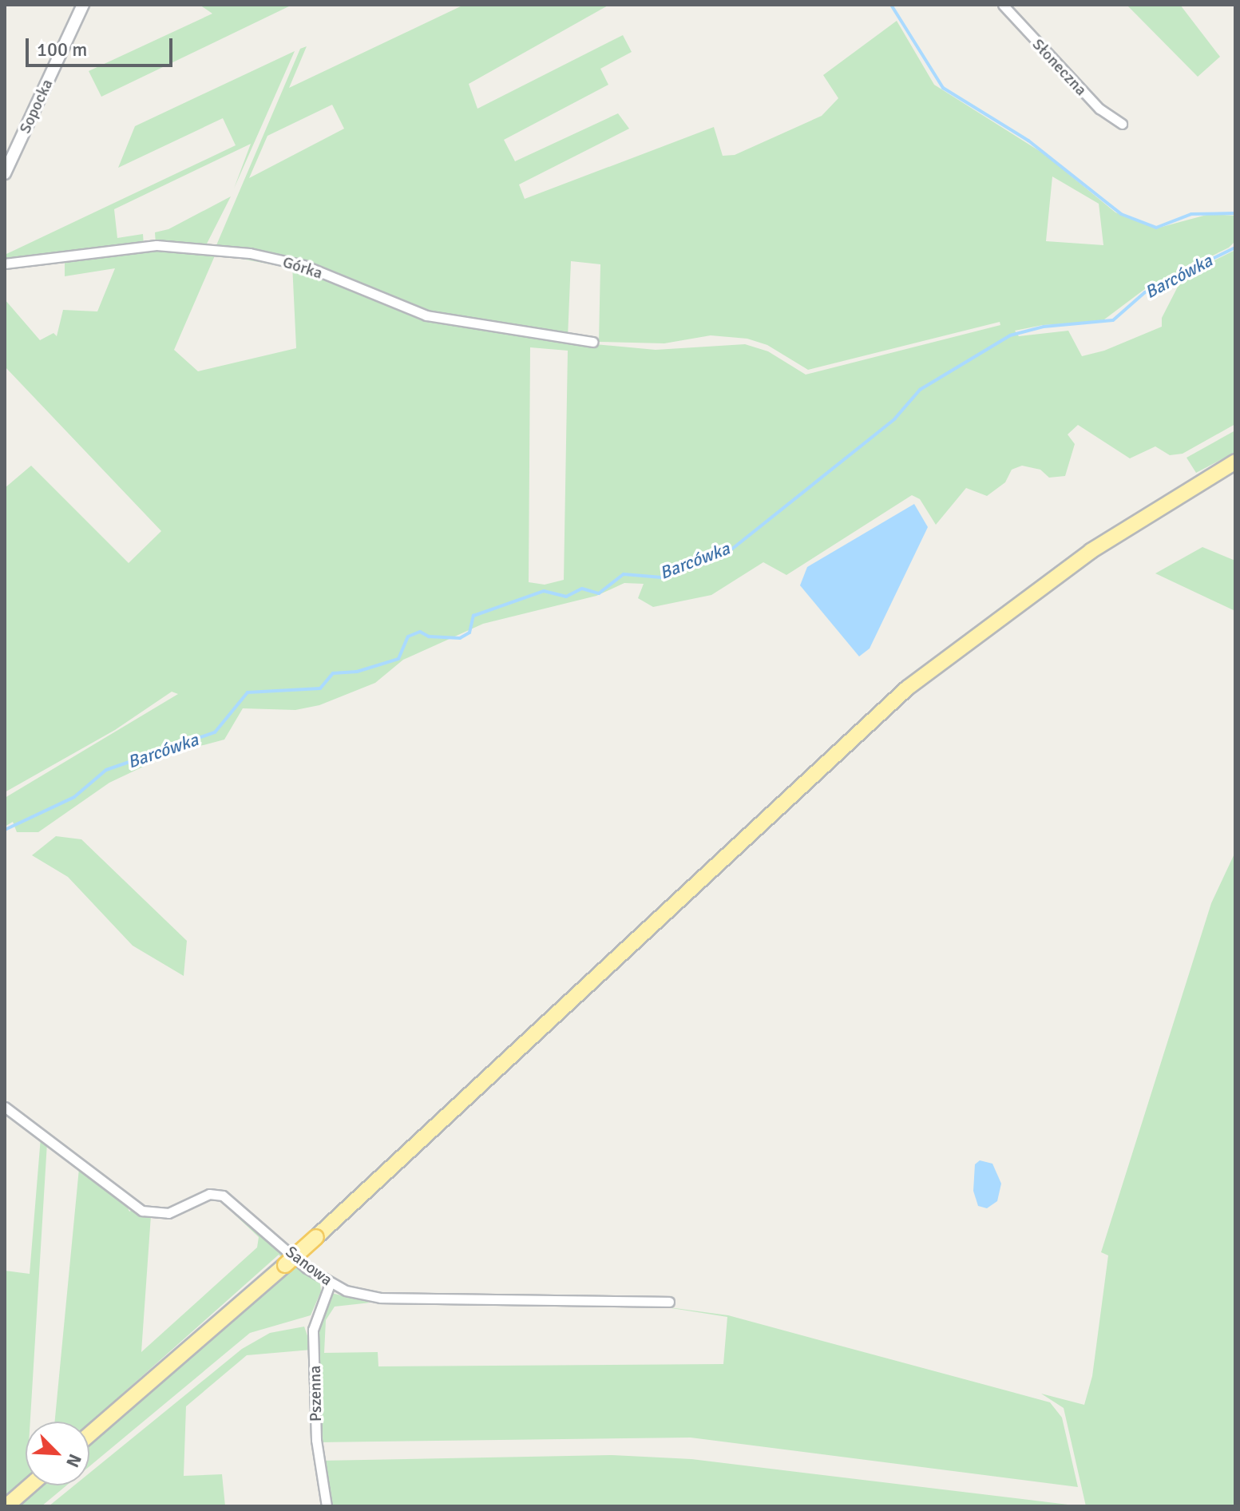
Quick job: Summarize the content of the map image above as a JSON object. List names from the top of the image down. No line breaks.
{"streets":{"street":["Słoneczna","Sopocka","Górka","Sanowa","Pszenna"]},"crossings":[["Sanowa","Pszenna"]],"water":["Barcówka"],"scale_bar":"100 m","north":"bottom right"}
